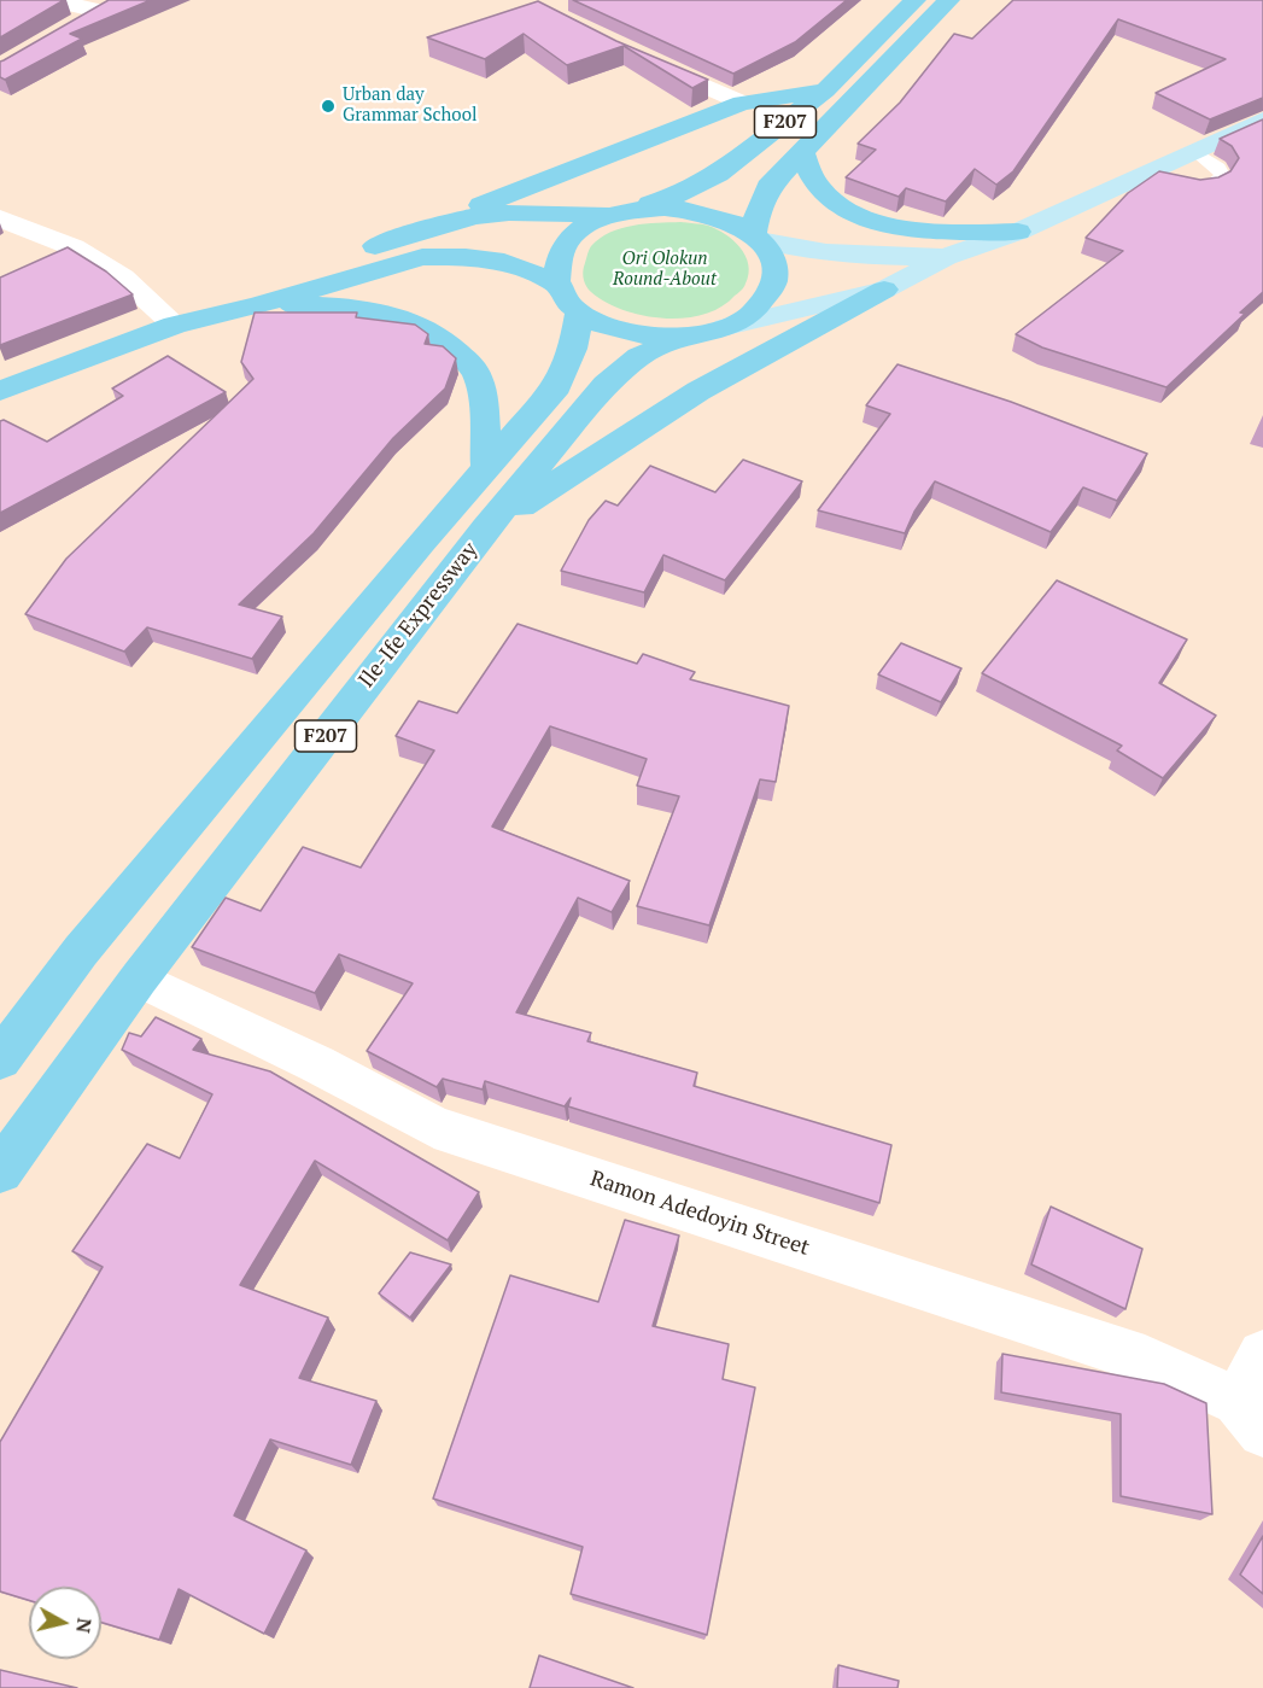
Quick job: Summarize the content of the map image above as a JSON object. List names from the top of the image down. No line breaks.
{"streets":{"main road":["F207","Ile-Ife Expressway"],"street":["Ramon Adedoyin Street"]},"crossings":[["F207","Ile-Ife Expressway"],["Ile-Ife Expressway","Ramon Adedoyin Street"]],"parks":["Ori Olokun Round-About"],"places":["Urban day Grammar School"],"north":"right"}
